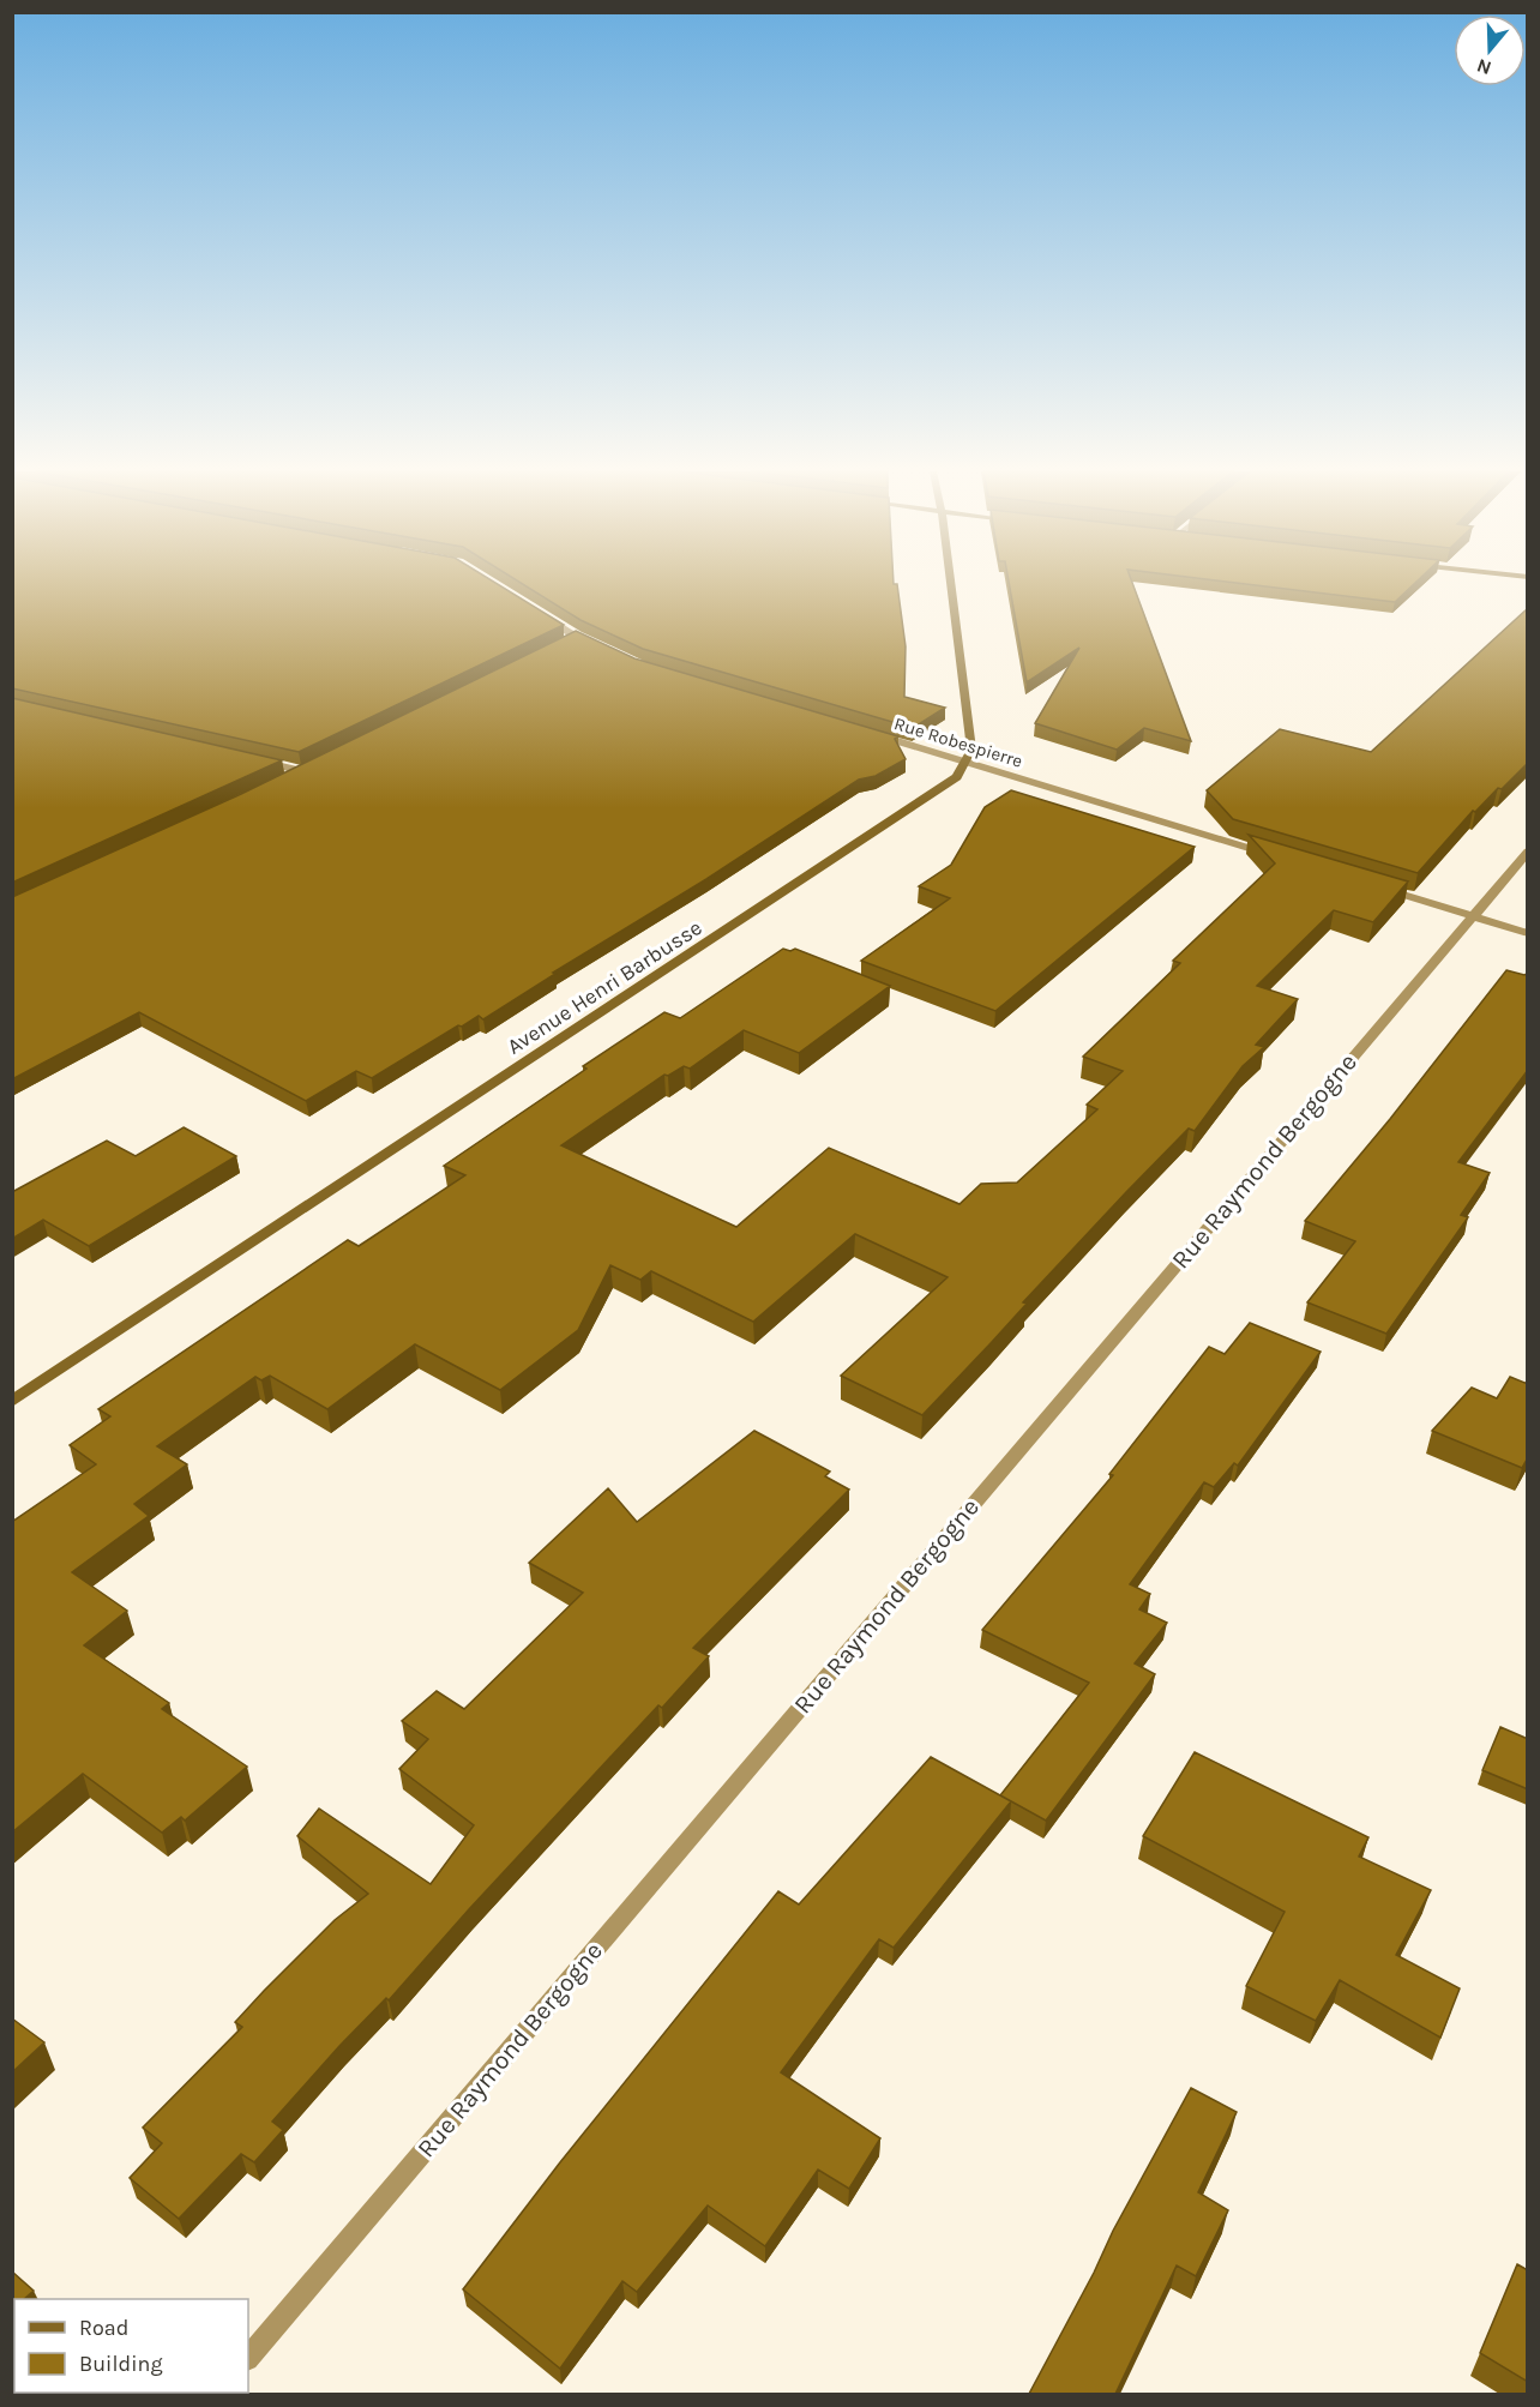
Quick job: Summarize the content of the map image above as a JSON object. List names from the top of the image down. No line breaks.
{"streets":{"street":["Rue Robespierre","Avenue Henri Barbusse","Rue Raymond Bergogne"]},"crossings":[["Rue Robespierre","Avenue Henri Barbusse"]],"legend":["Road","Building"],"north":"bottom"}
